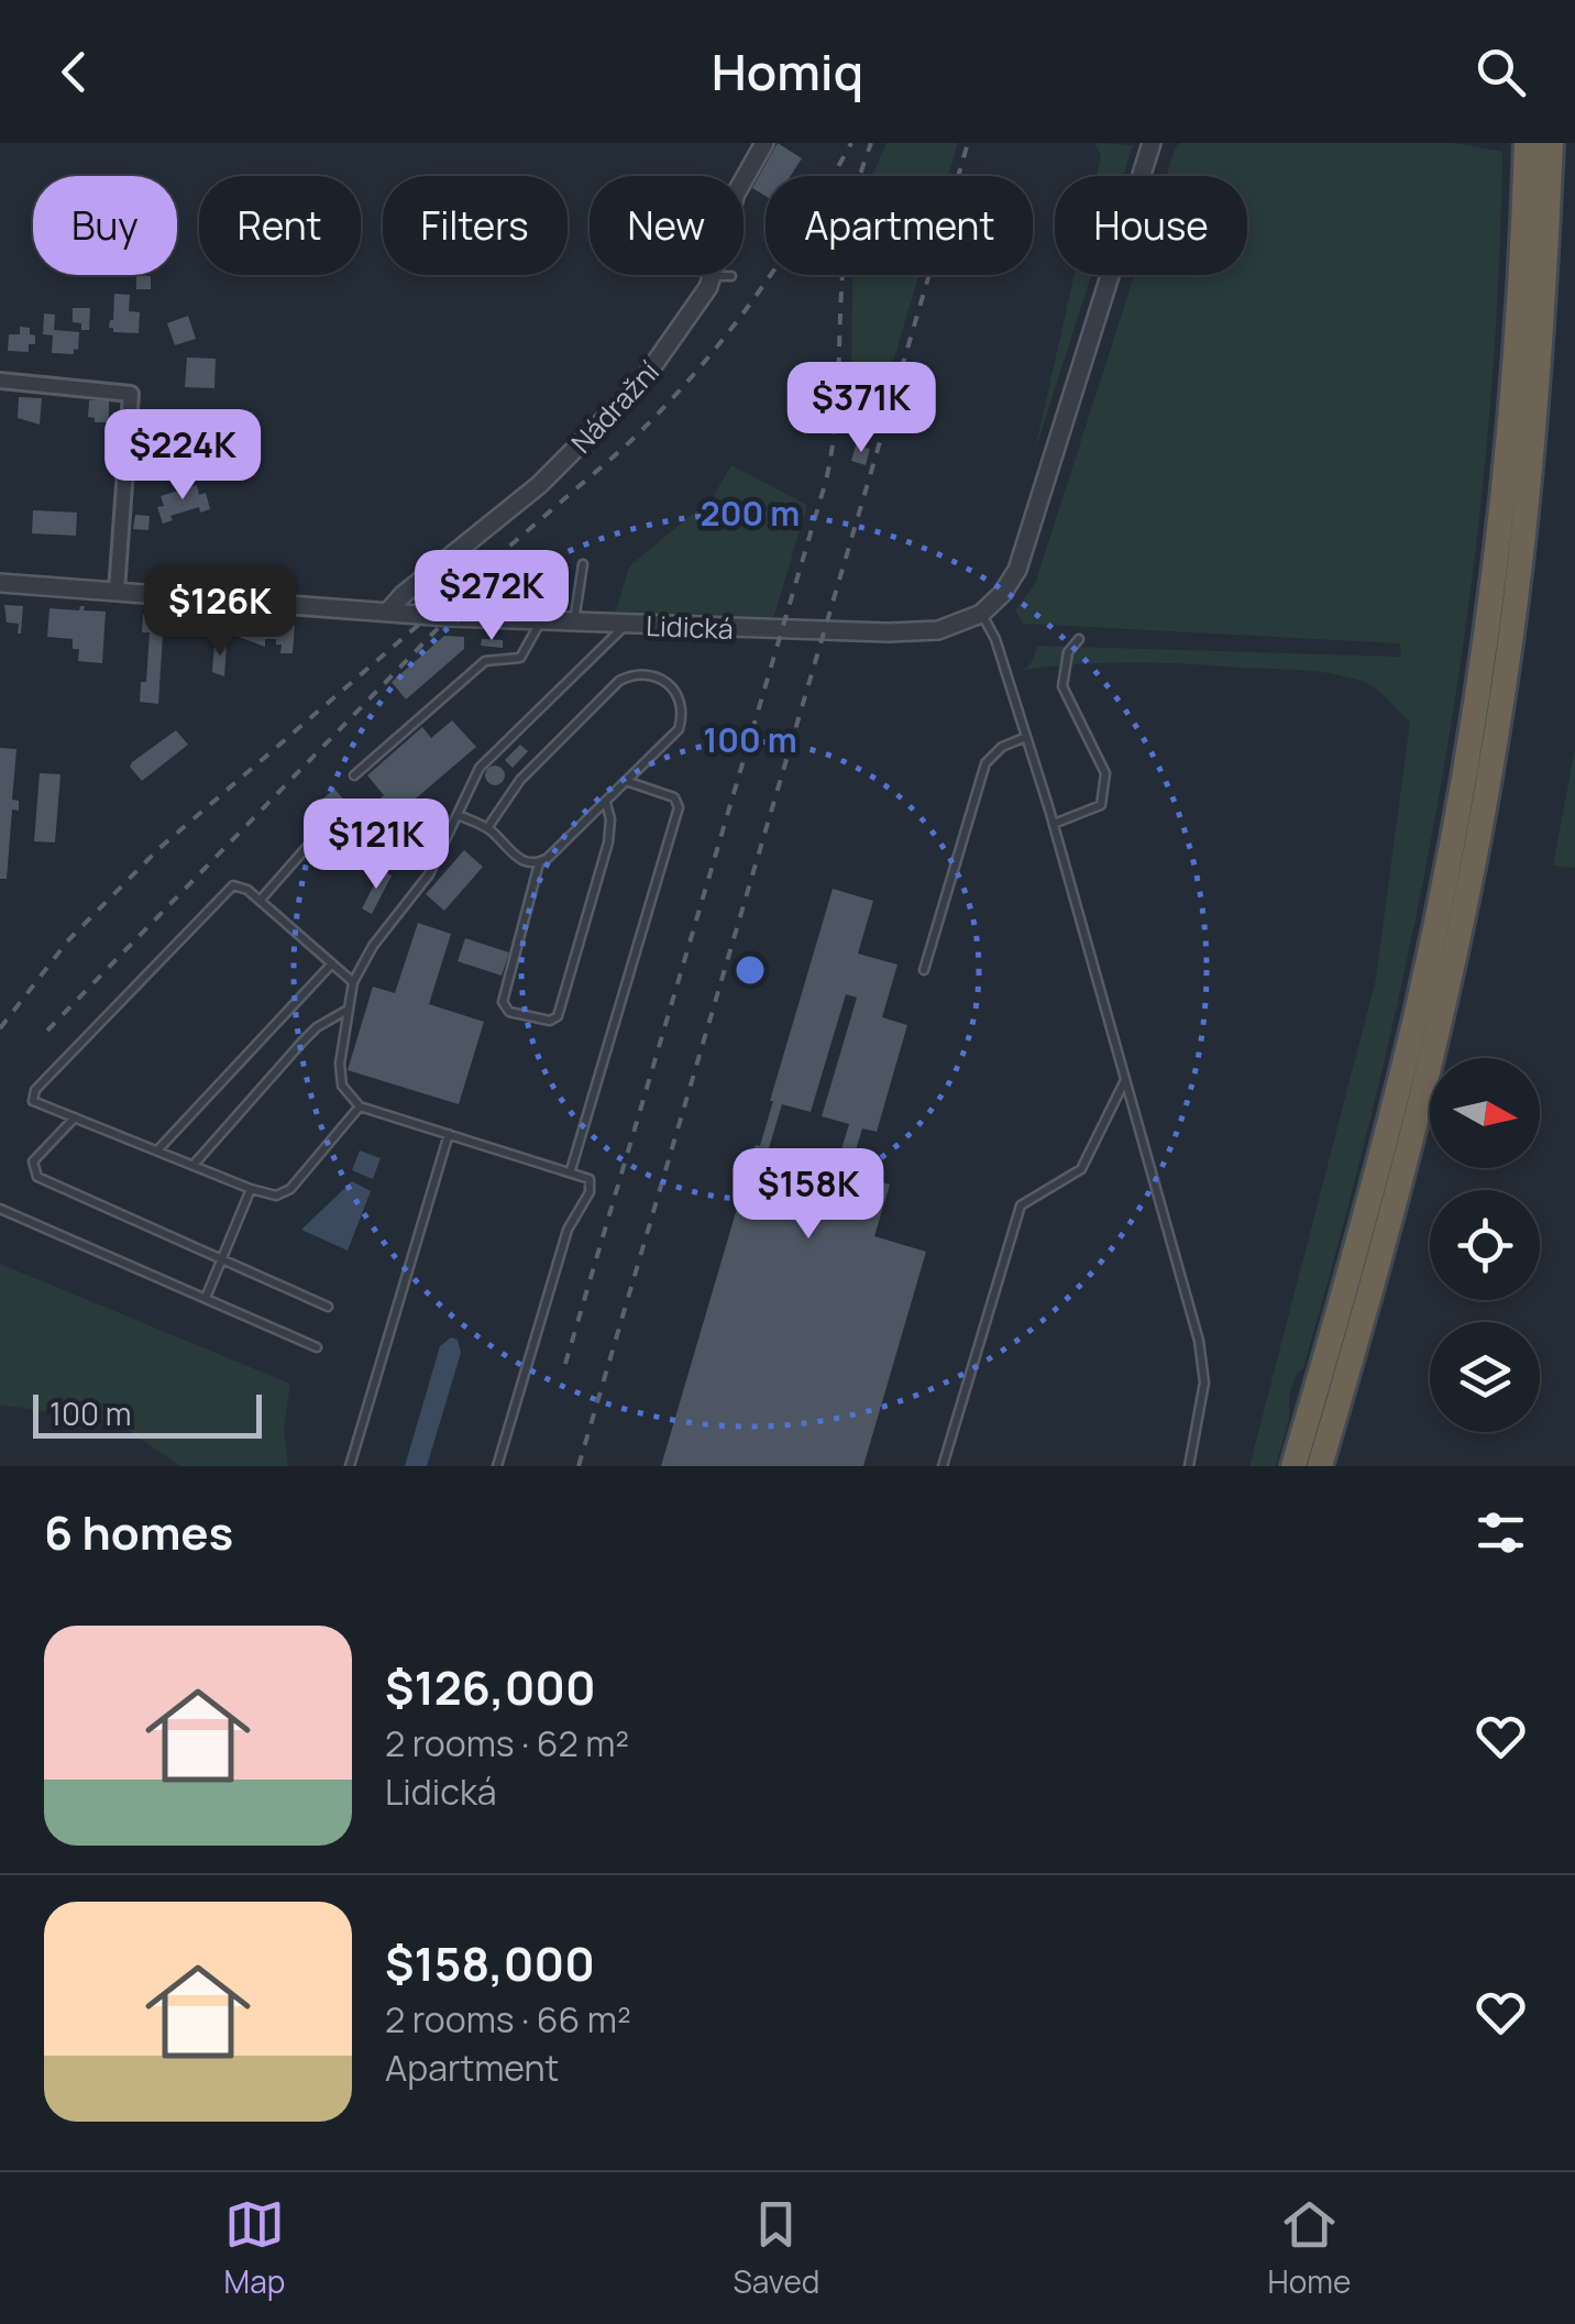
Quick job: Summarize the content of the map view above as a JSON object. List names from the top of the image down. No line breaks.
{"streets":{"street":["Nádražní","Lidická"]},"crossings":[["Nádražní","Lidická"]],"scale_bar":"100 m","north":"right","page":{"header":"Homiq","chip":["Buy","Rent","Filters","New","Apartment","House"],"price":["$371K","$224K","$272K","$126K","$121K","$158K"],"scale":"100 m","heading":"6 homes","list":[{"name":"$126,000","note":"2 rooms · 62 m² · Lidická"},{"name":"$158,000","note":"2 rooms · 66 m² · Apartment"}],"tabs":["Map","Saved","Home"]},"rings":["200 m","100 m"]}
